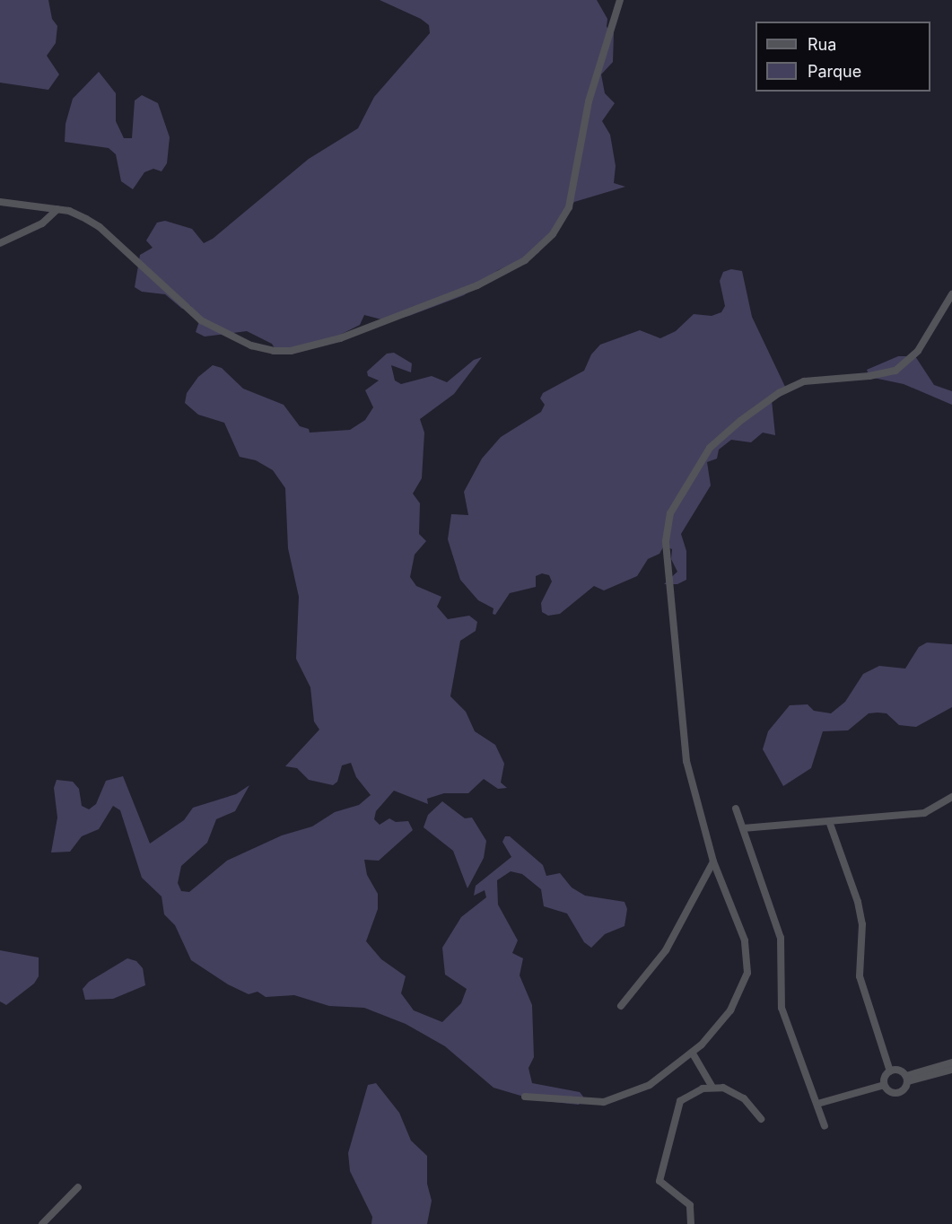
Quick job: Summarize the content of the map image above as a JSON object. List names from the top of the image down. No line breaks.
{"legend":["Rua","Parque"]}
